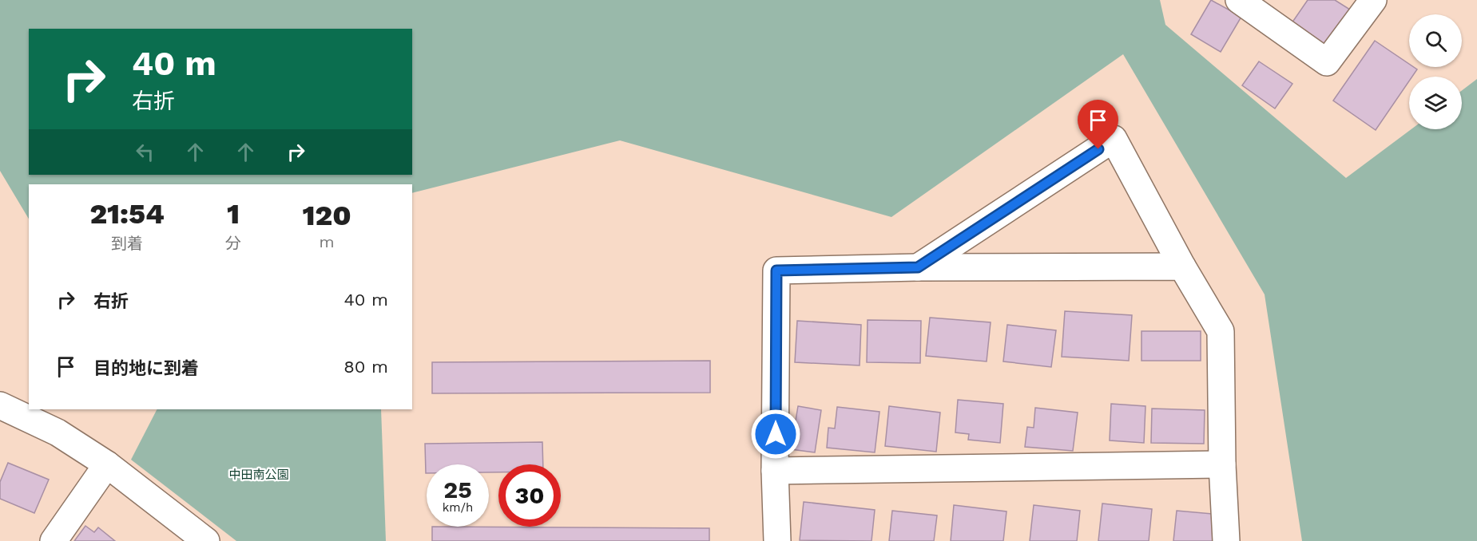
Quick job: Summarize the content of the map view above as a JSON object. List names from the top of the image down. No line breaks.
{"parks":["中田南公園"],"page":{"turn":["40 m","右折"],"eta":["21:54","到着","1","分","120","m"],"list":[{"name":"右折","value":"40 m"},{"name":"目的地に到着","value":"80 m"}],"speed":"25 km/h","limit":"30"}}
